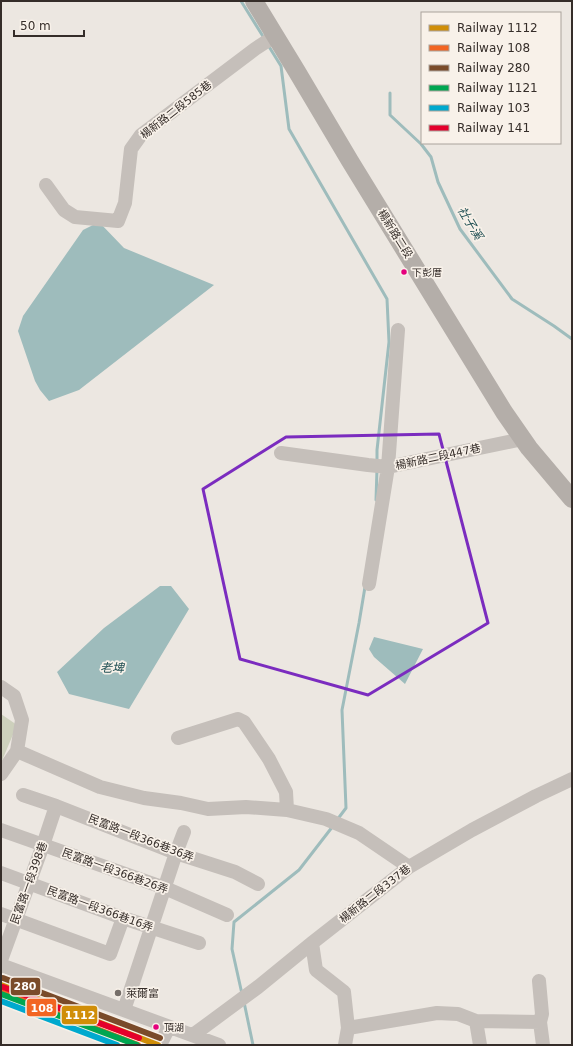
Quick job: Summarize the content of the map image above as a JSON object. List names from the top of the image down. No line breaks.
{"streets":{"main road":["楊新路二段"],"street":["楊新路二段585巷","楊新路二段447巷","民富路一段366巷36弄","民富路一段366巷26弄","民富路一段398巷","楊新路二段337巷","民富路一段366巷16弄"]},"crossings":[["楊新路二段585巷","楊新路二段"],["楊新路二段","楊新路二段447巷"],["民富路一段366巷36弄","民富路一段398巷"],["民富路一段366巷26弄","民富路一段398巷"],["民富路一段398巷","民富路一段366巷16弄"]],"water":["社子溪","老埤"],"places":["下彭厝","萊爾富","頂湖"],"lines":["rail line 280","rail line 1112","rail line 141","rail line 108","rail line 1121","rail line 103"],"legend":["Railway 1112","Railway 108","Railway 280","Railway 1121","Railway 103","Railway 141"],"scale_bar":"50 m"}
